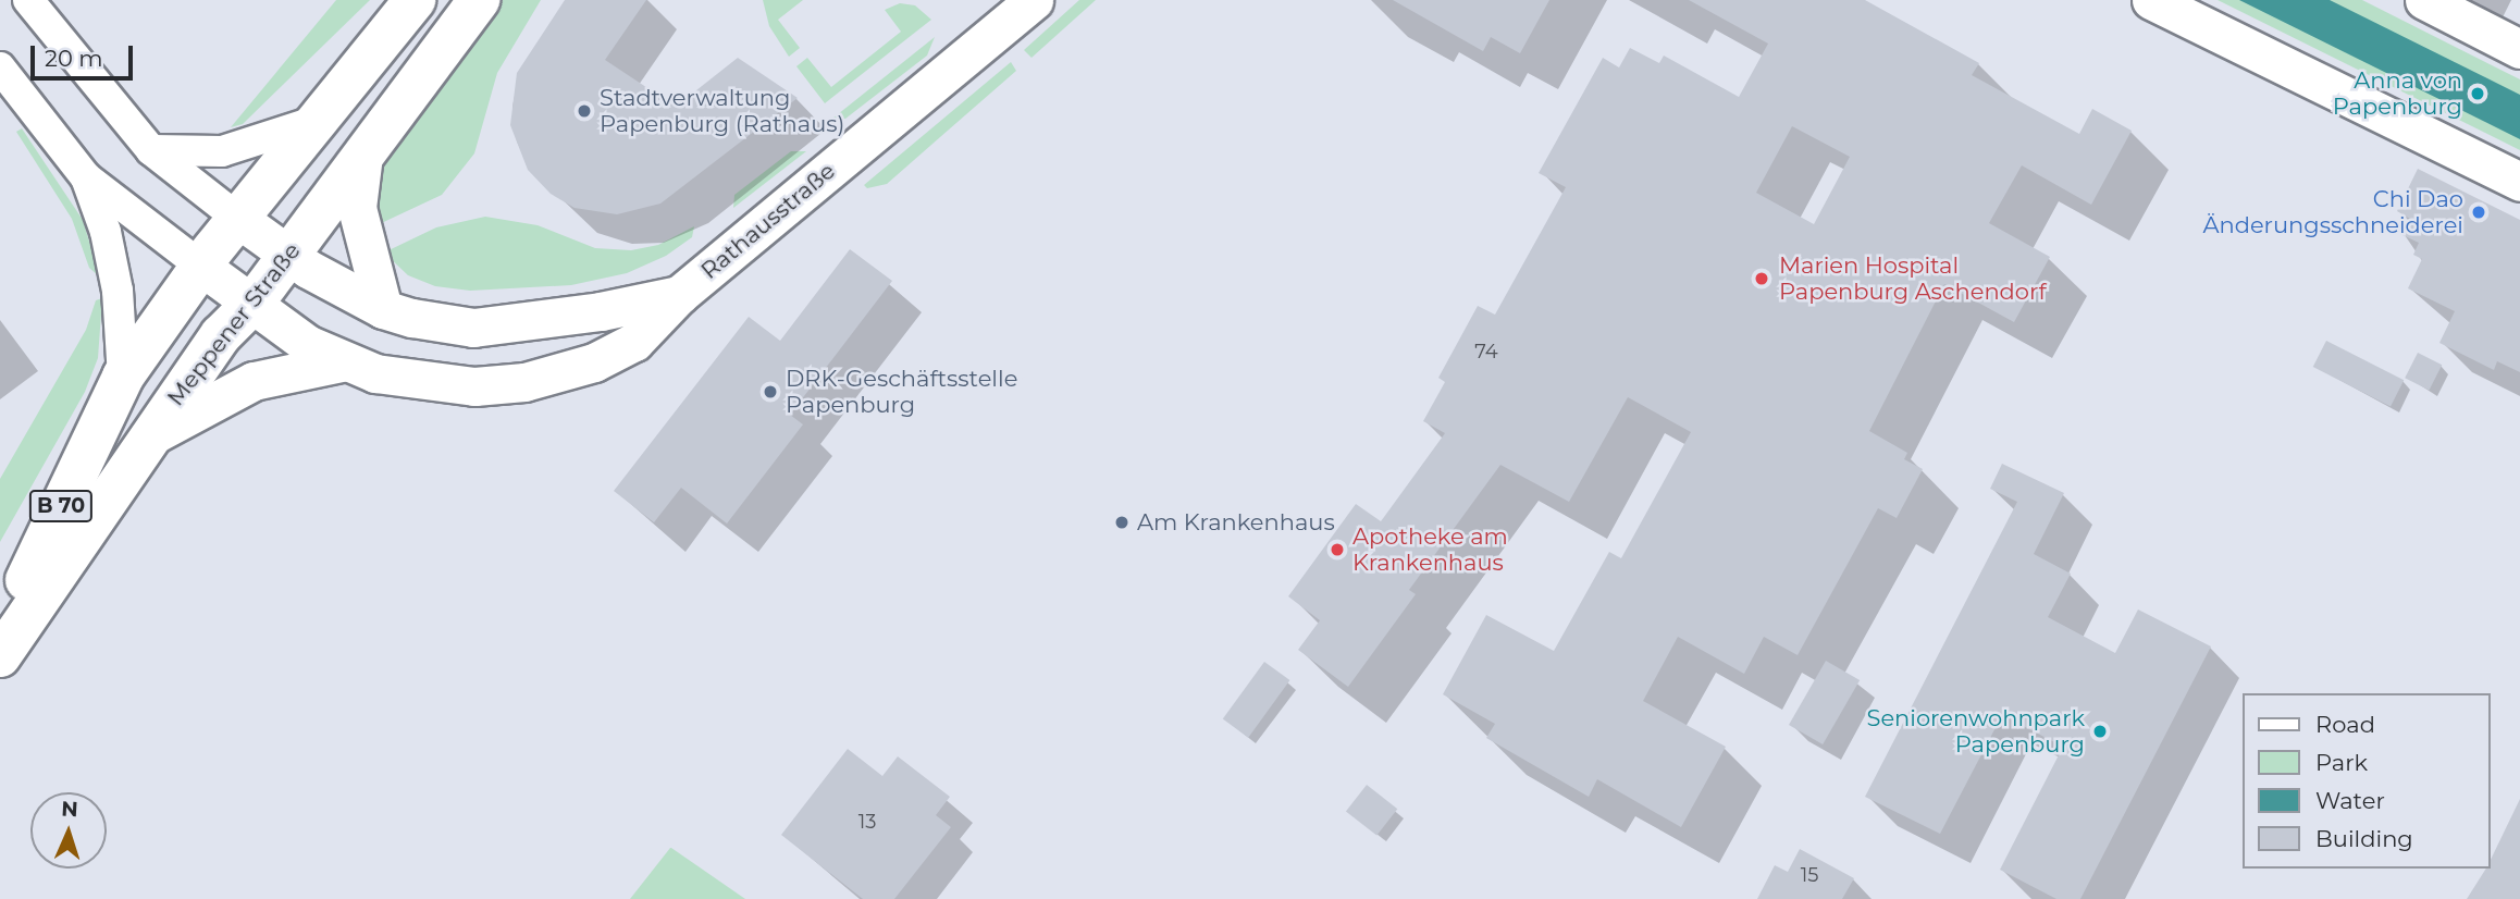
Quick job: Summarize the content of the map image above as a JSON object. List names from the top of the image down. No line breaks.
{"streets":{"main road":["Meppener Straße","B 70"],"street":["Rathausstraße"]},"crossings":[["Rathausstraße","Meppener Straße"],["Rathausstraße","B 70"],["Meppener Straße","B 70"]],"places":["Anna von Papenburg","Stadtverwaltung Papenburg (Rathaus)","Chi Dao Änderungsschneiderei","Marien Hospital Papenburg Aschendorf","DRK-Geschäftsstelle Papenburg","Am Krankenhaus","Apotheke am Krankenhaus","Seniorenwohnpark Papenburg"],"house_numbers":["74","13","15"],"legend":["Road","Park","Water","Building"],"scale_bar":"20 m","north":"top"}
